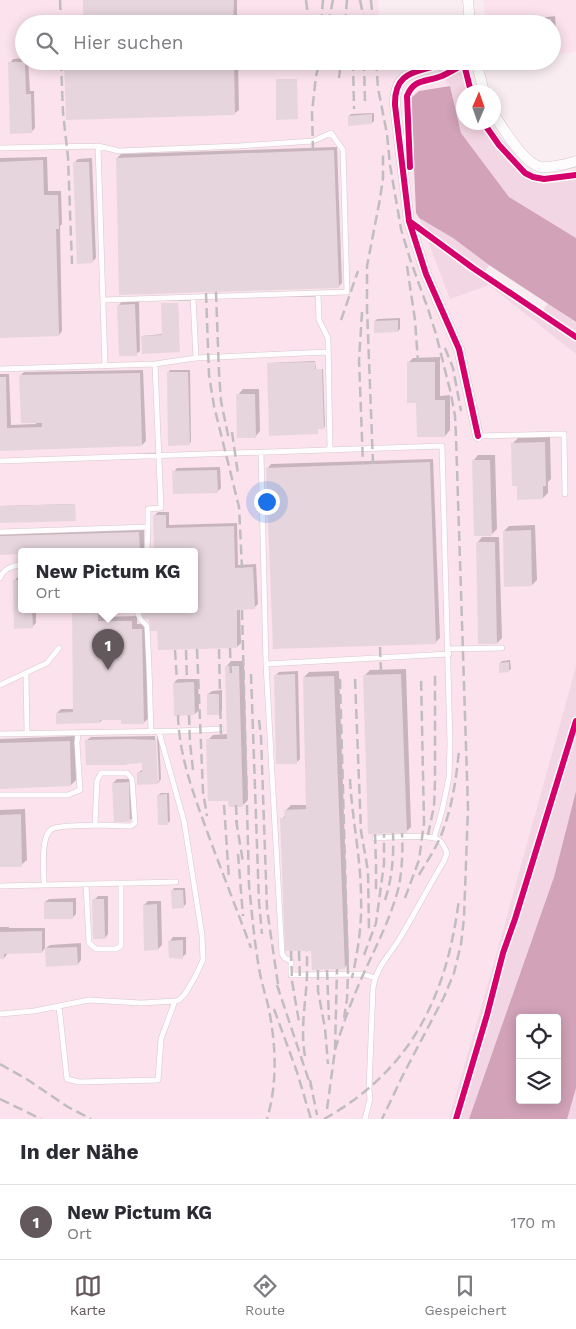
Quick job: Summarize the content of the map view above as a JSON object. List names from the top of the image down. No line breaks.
{"north":"top","page":{"search":"Hier suchen","popup":["New Pictum KG","Ort"],"pins":"1","heading":"In der Nähe","list":[{"mark":"1","name":"New Pictum KG","note":"Ort","value":"170 m"}],"nav":["Karte","Route","Gespeichert"]}}
